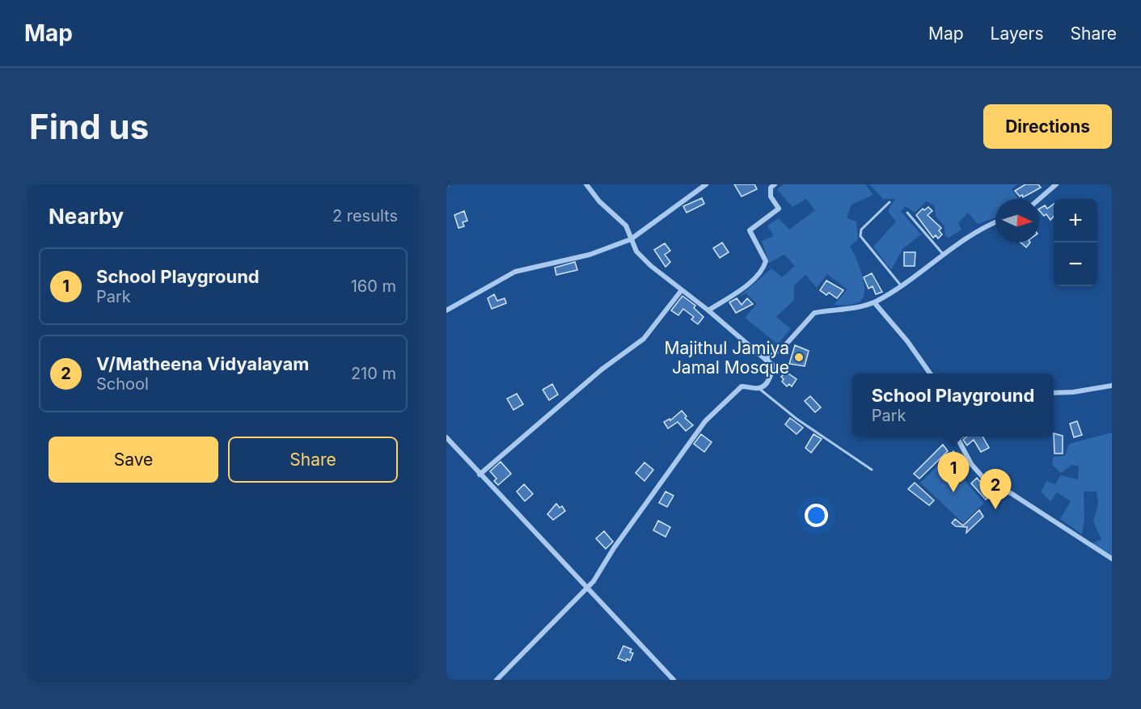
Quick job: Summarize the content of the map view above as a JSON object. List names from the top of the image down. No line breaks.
{"places":["Majithul Jamiya Jamal Mosque"],"north":"right","page":{"header":"Map","nav":["Map","Layers","Share"],"buttons":["Directions",["Save","Share"]],"title":"Find us","heading":["Nearby","2 results"],"map_buttons":["+","−"],"list":[{"mark":"1","name":"School Playground","note":"Park","value":"160 m"},{"mark":"2","name":"V/Matheena Vidyalayam","note":"School","value":"210 m"}],"popup":["School Playground","Park"],"pins":["1","2"]}}
